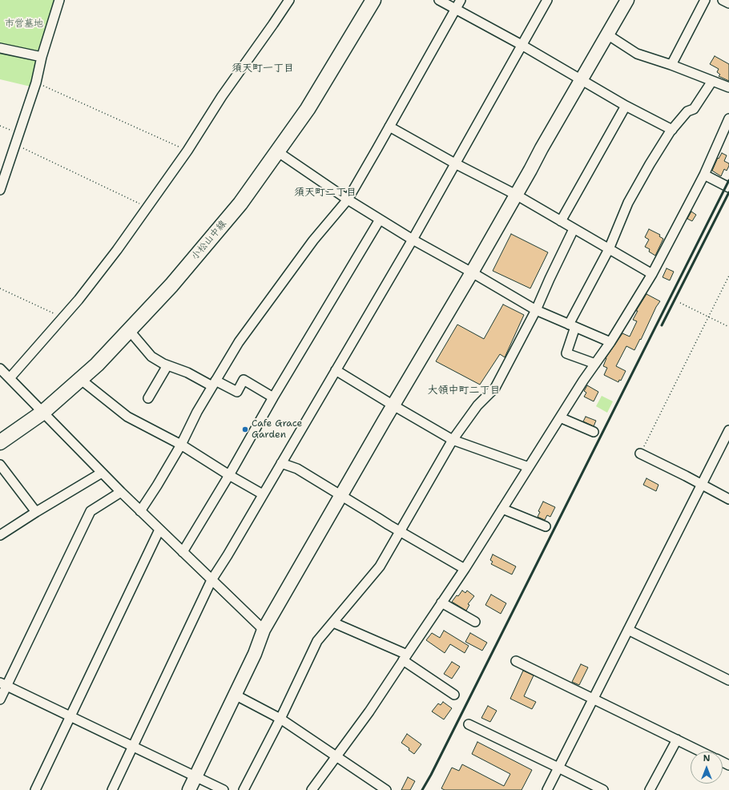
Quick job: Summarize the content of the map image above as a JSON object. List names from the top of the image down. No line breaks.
{"streets":{"main road":["小松山中線"]},"districts":["須天町一丁目","須天町二丁目","大領中町二丁目"],"parks":["市営墓地"],"places":["Cafe Grace Garden"],"north":"top"}
